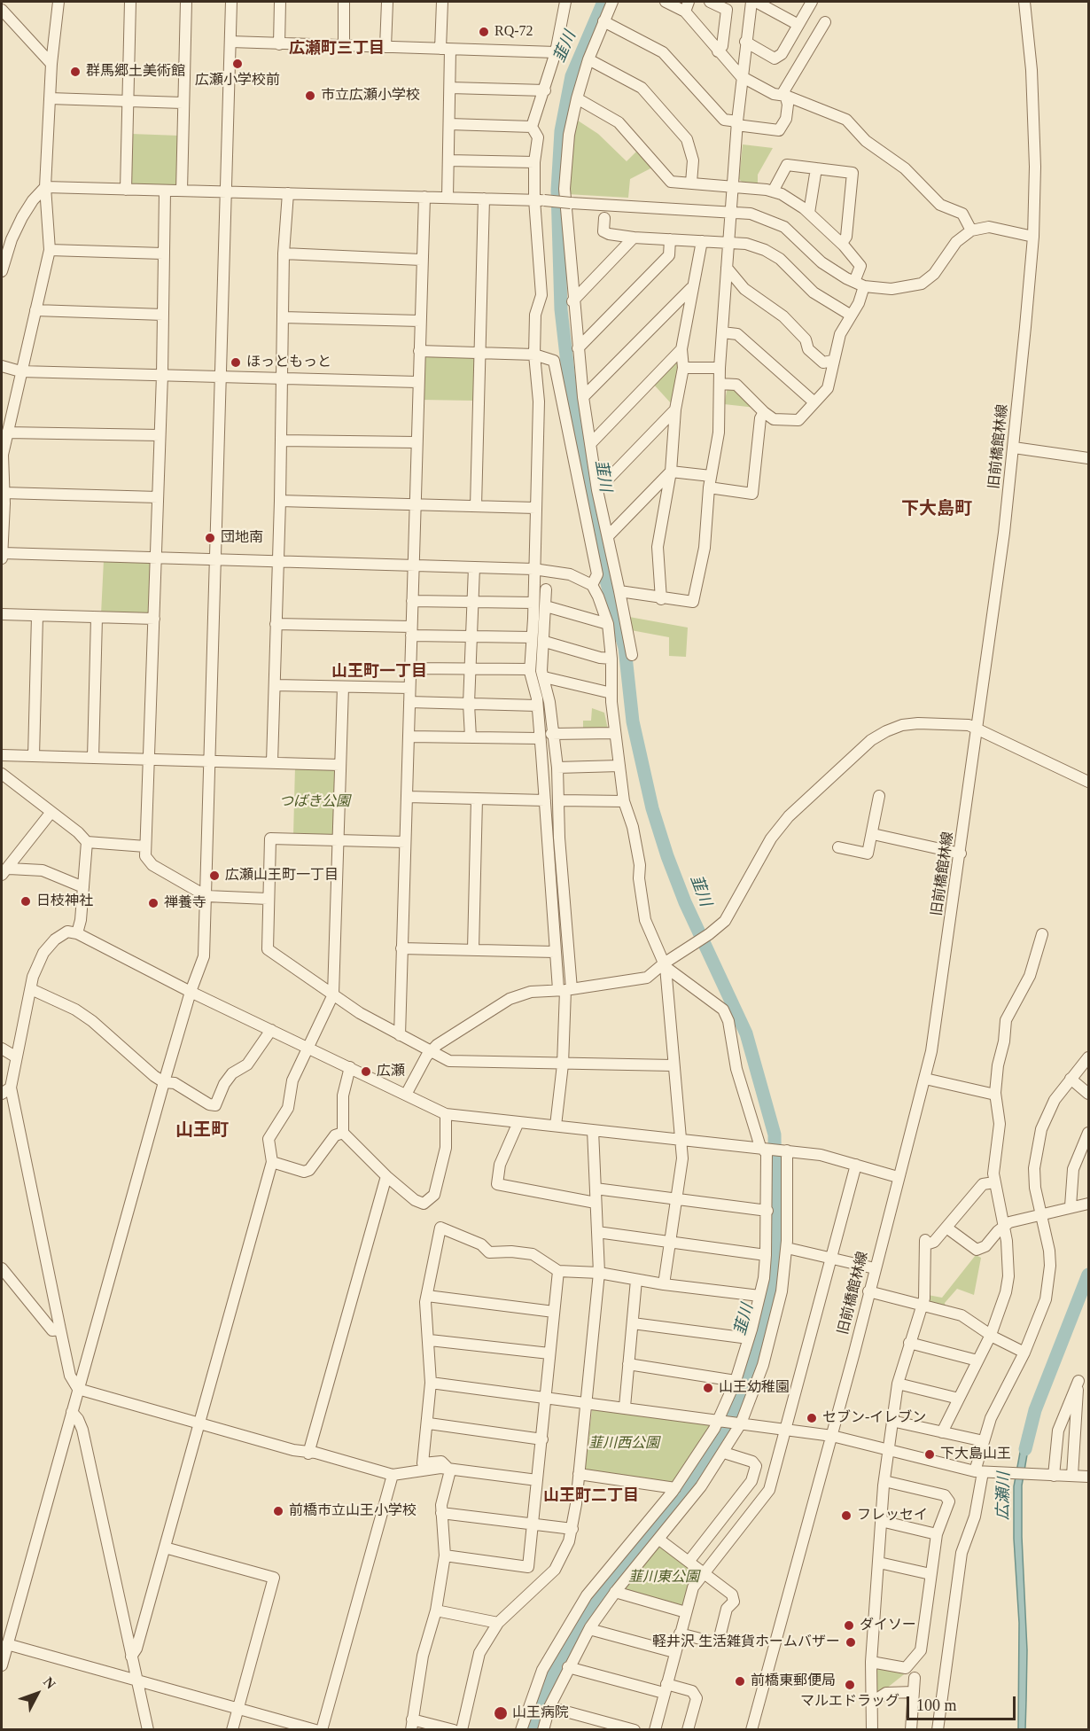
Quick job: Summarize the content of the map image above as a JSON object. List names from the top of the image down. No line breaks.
{"streets":{"street":["旧前橋館林線"]},"districts":["広瀬町三丁目","下大島町","山王町一丁目","山王町","山王町二丁目"],"water":["韮川","広瀬川"],"parks":["つばき公園","韮川西公園","韮川東公園"],"places":["RQ-72","広瀬小学校前","群馬郷土美術館","市立広瀬小学校","ほっともっと","団地南","広瀬山王町一丁目","日枝神社","禅養寺","広瀬","山王幼稚園","セブン-イレブン","下大島山王","前橋市立山王小学校","フレッセイ","ダイソー","軽井沢 生活雑貨ホームバザー","前橋東郵便局","マルエドラッグ","山王病院"],"scale_bar":"100 m","north":"top right"}
